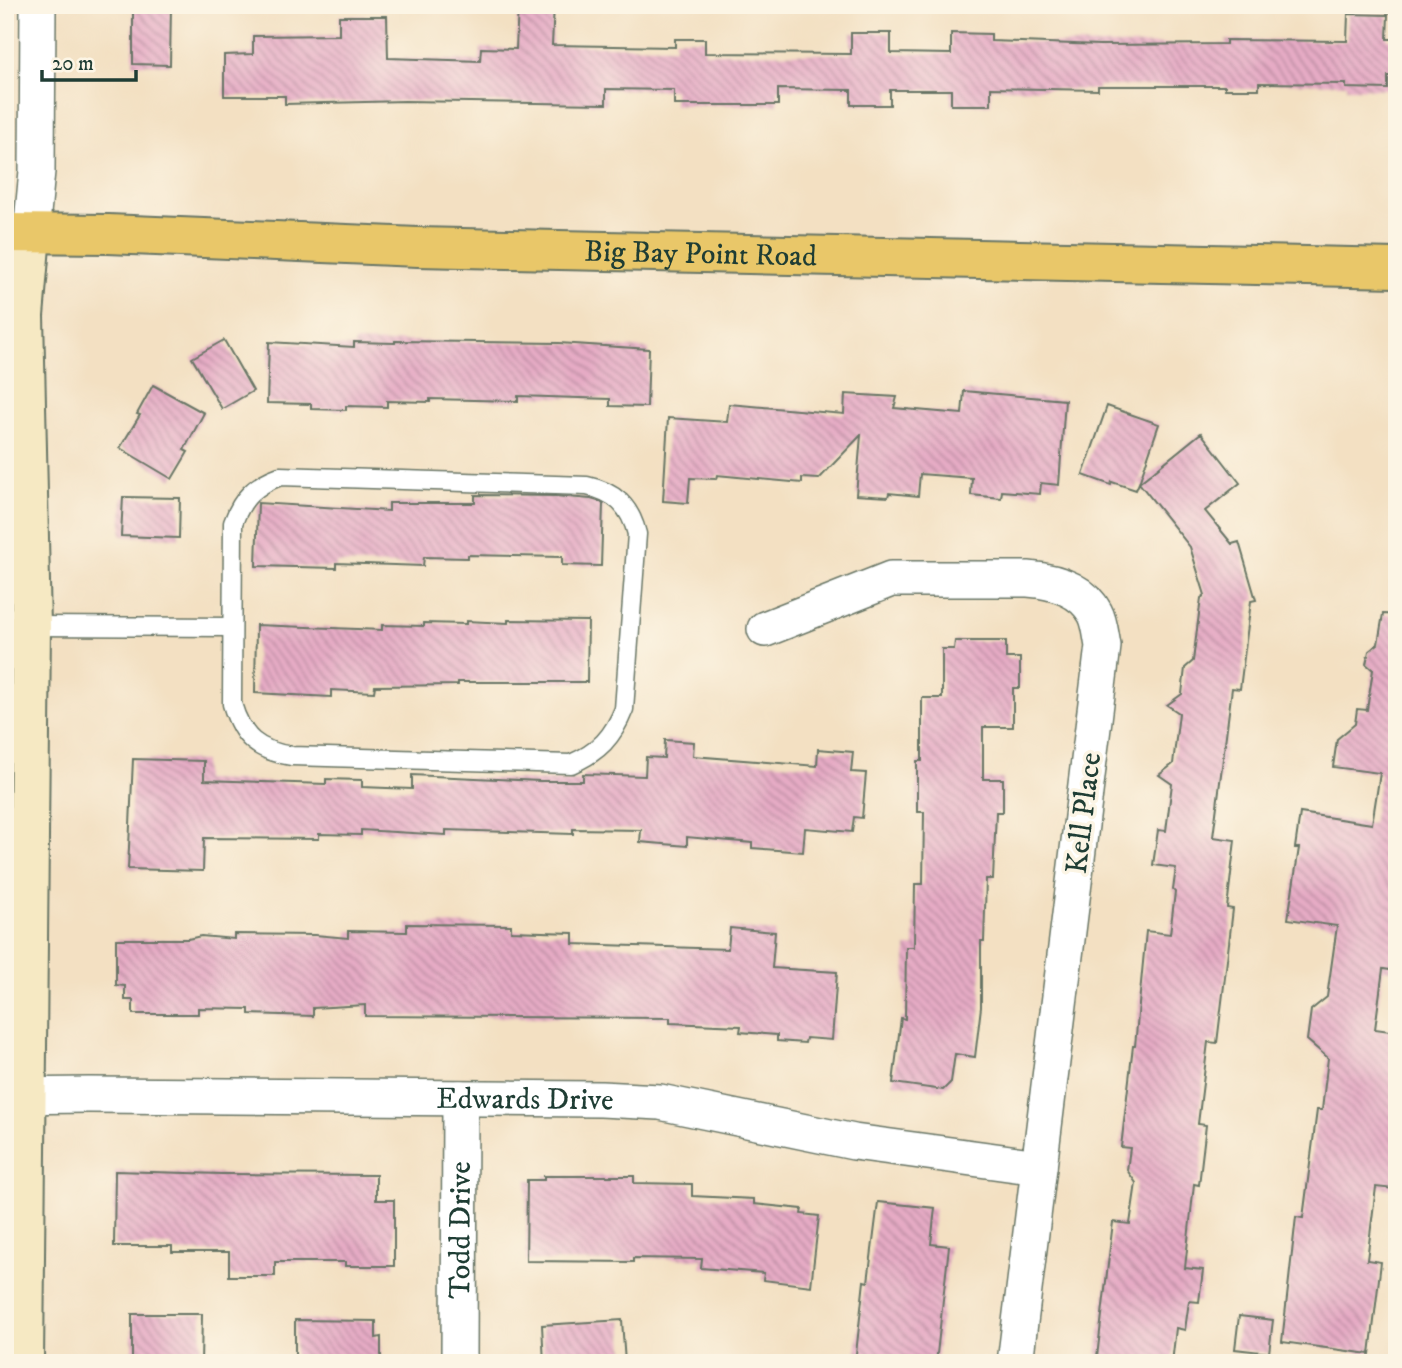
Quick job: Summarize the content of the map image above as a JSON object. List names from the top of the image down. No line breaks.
{"streets":{"main road":["Big Bay Point Road"],"street":["Kell Place","Edwards Drive","Todd Drive"]},"crossings":[["Kell Place","Edwards Drive"],["Edwards Drive","Todd Drive"]],"scale_bar":"20 m"}
